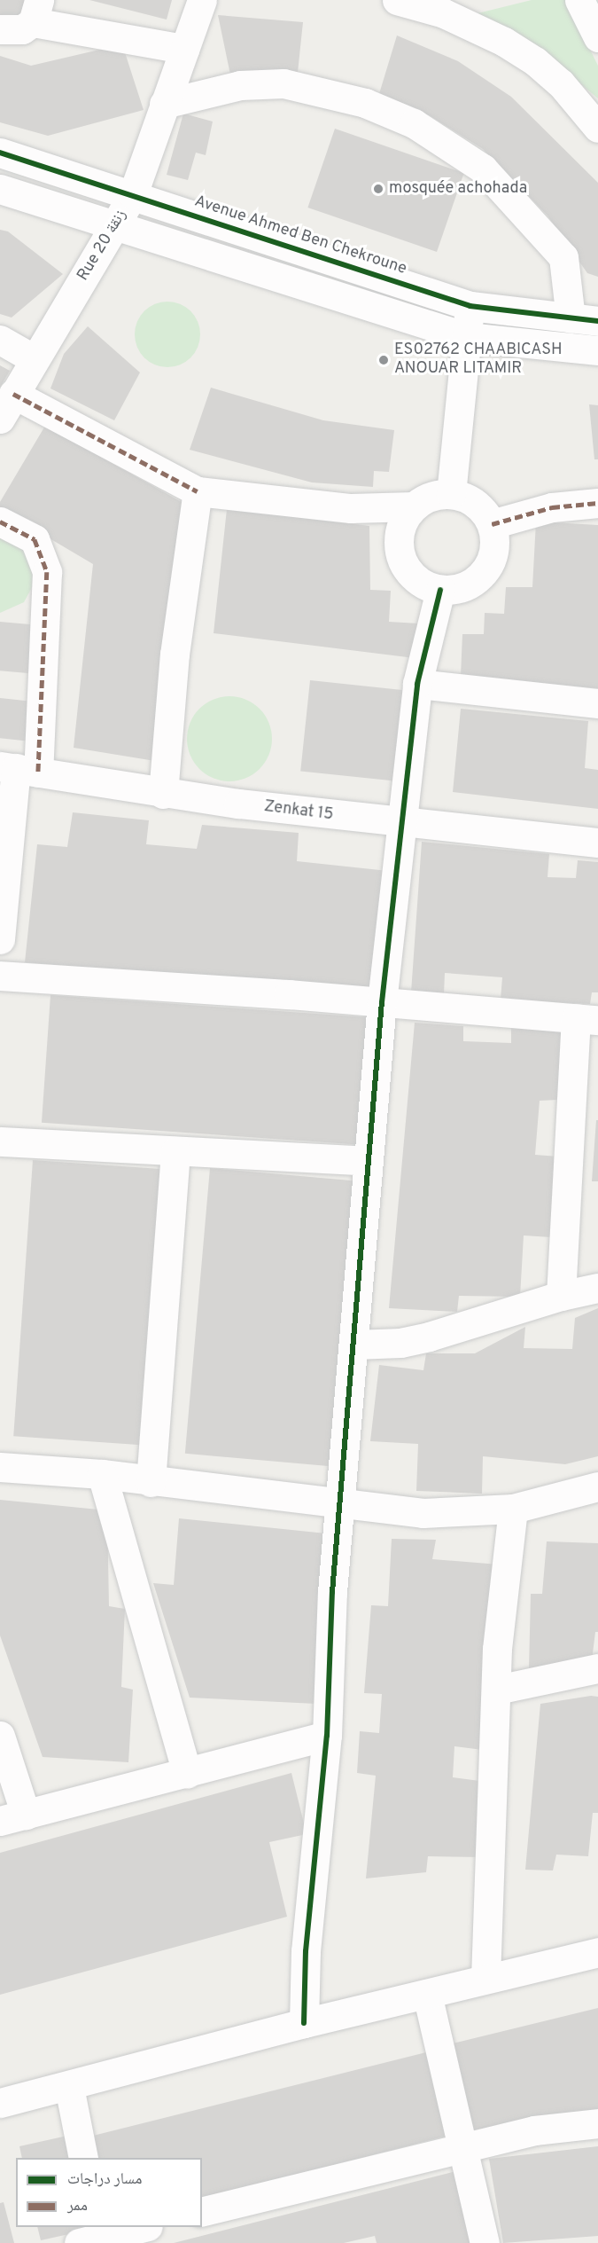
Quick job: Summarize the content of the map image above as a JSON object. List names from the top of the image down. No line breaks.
{"streets":{"street":["Avenue Ahmed Ben Chekroune","Rue 20 زنقة","Zenkat 15"]},"crossings":[["Avenue Ahmed Ben Chekroune","Rue 20 زنقة"]],"places":["mosquée achohada","ES02762 CHAABICASH ANOUAR LITAMIR"],"legend":["مسار دراجات","ممر"]}
